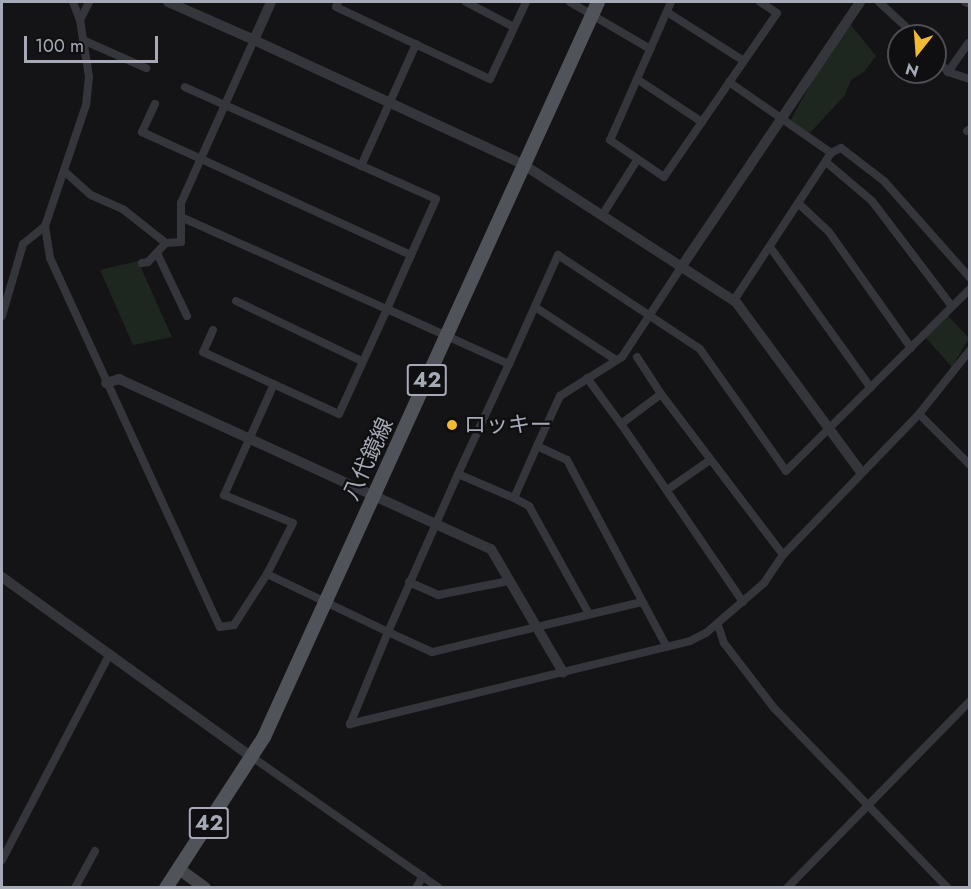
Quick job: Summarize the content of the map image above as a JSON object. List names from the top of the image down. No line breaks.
{"streets":{"main road":["42","八代鏡線"]},"places":["ロッキー"],"scale_bar":"100 m","north":"bottom"}
